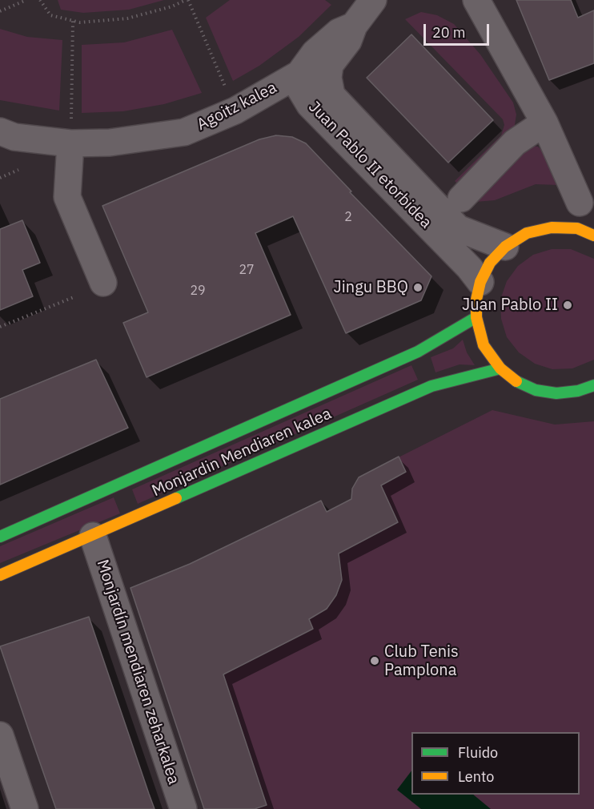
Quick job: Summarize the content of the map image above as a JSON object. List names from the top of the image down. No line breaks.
{"streets":{"main road":["Monjardin Mendiaren kalea"],"street":["Agoitz kalea","Juan Pablo II etorbidea","Monjardín mendiaren zeharkalea"]},"crossings":[["Agoitz kalea","Juan Pablo II etorbidea"],["Monjardin Mendiaren kalea","Monjardín mendiaren zeharkalea"]],"places":["Jingu BBQ","Juan Pablo II","Club Tenis Pamplona"],"house_numbers":["2","27","29"],"legend":["Fluido","Lento"],"scale_bar":"20 m"}
